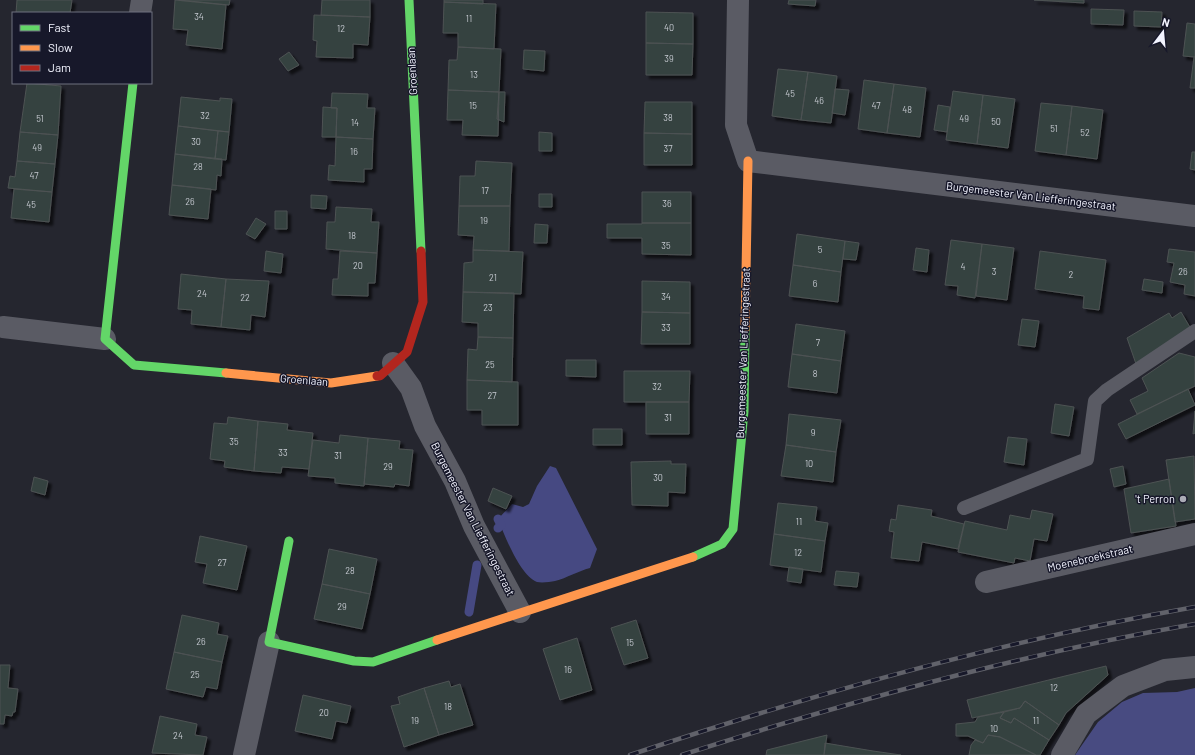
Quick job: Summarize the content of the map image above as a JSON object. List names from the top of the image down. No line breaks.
{"streets":{"street":["Groenlaan","Burgemeester Van Liefferingestraat","Moenebroekstraat"]},"crossings":[["Groenlaan","Burgemeester Van Liefferingestraat"]],"places":["'t Perron"],"house_numbers":["34","11","40","12","39","13","45","46","15","47","48","32","38","51","49","50","14","51","52","30","49","37","16","28","47","17","26","36","45","19","18","35","5","20","4","3","26","2","21","6","24","34","22","23","33","7","25","8","32","27","31","9","35","33","31","10","29","30","11","12","27","28","29","26","15","16","25","12","18","20","19","11","10","24"],"legend":["Fast","Slow","Jam"],"north":"top"}
